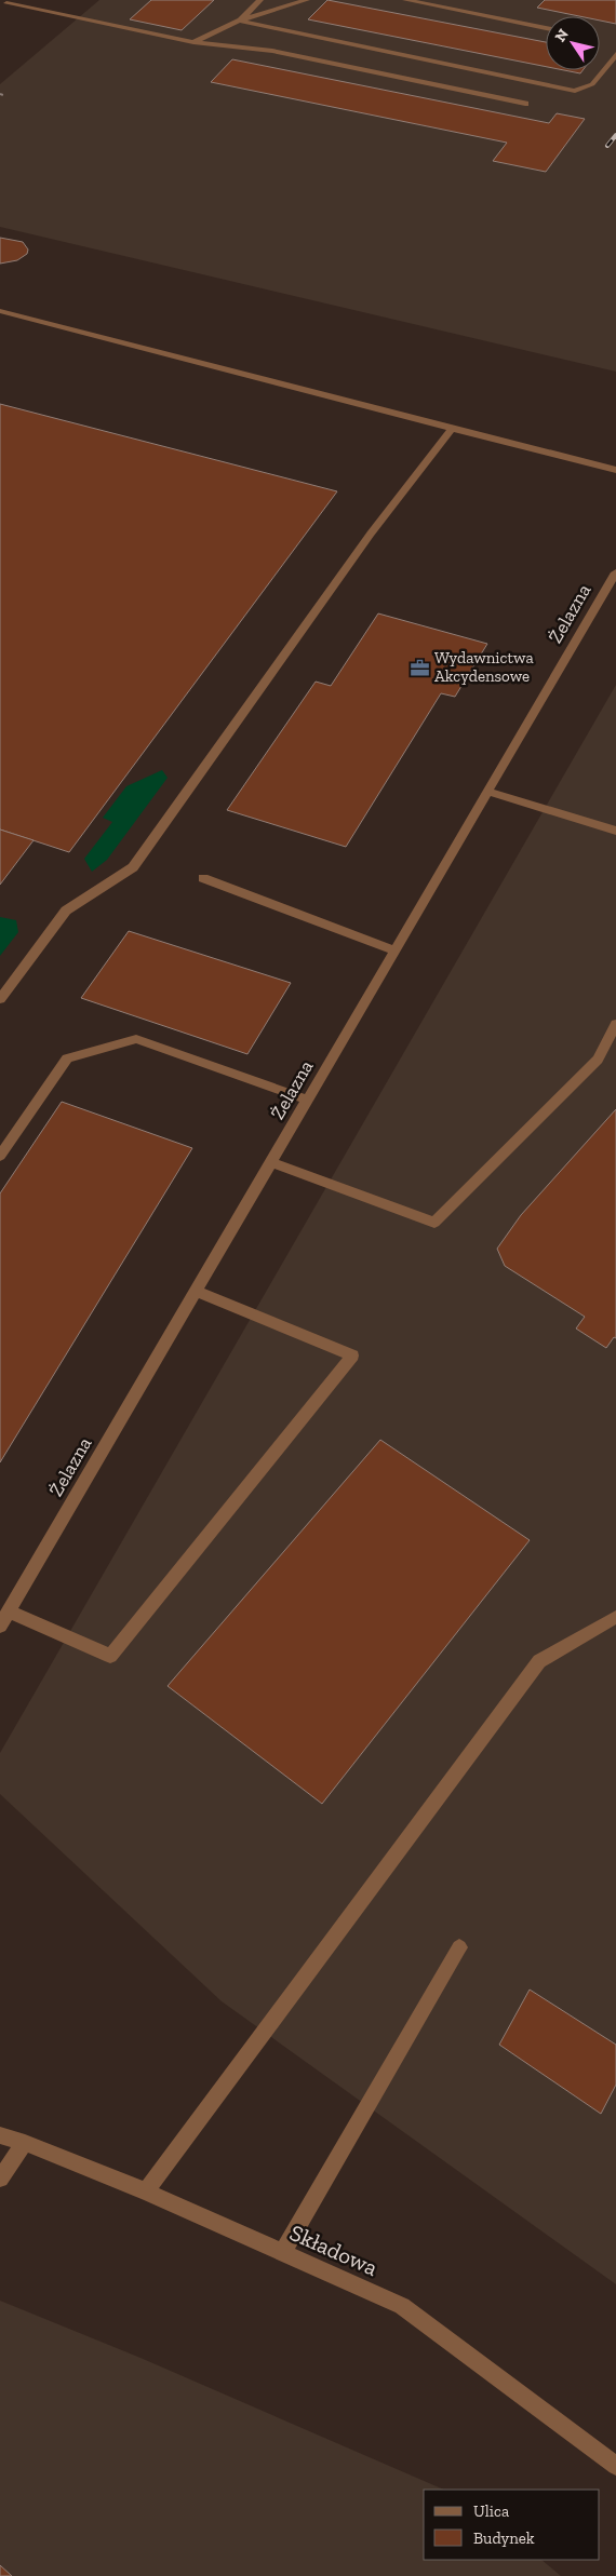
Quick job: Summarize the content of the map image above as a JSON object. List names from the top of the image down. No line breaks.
{"streets":{"street":["Żelazna","Składowa"]},"places":{"office":["Wydawnictwa Akcydensowe"]},"legend":["Ulica","Budynek"],"north":"top left"}
